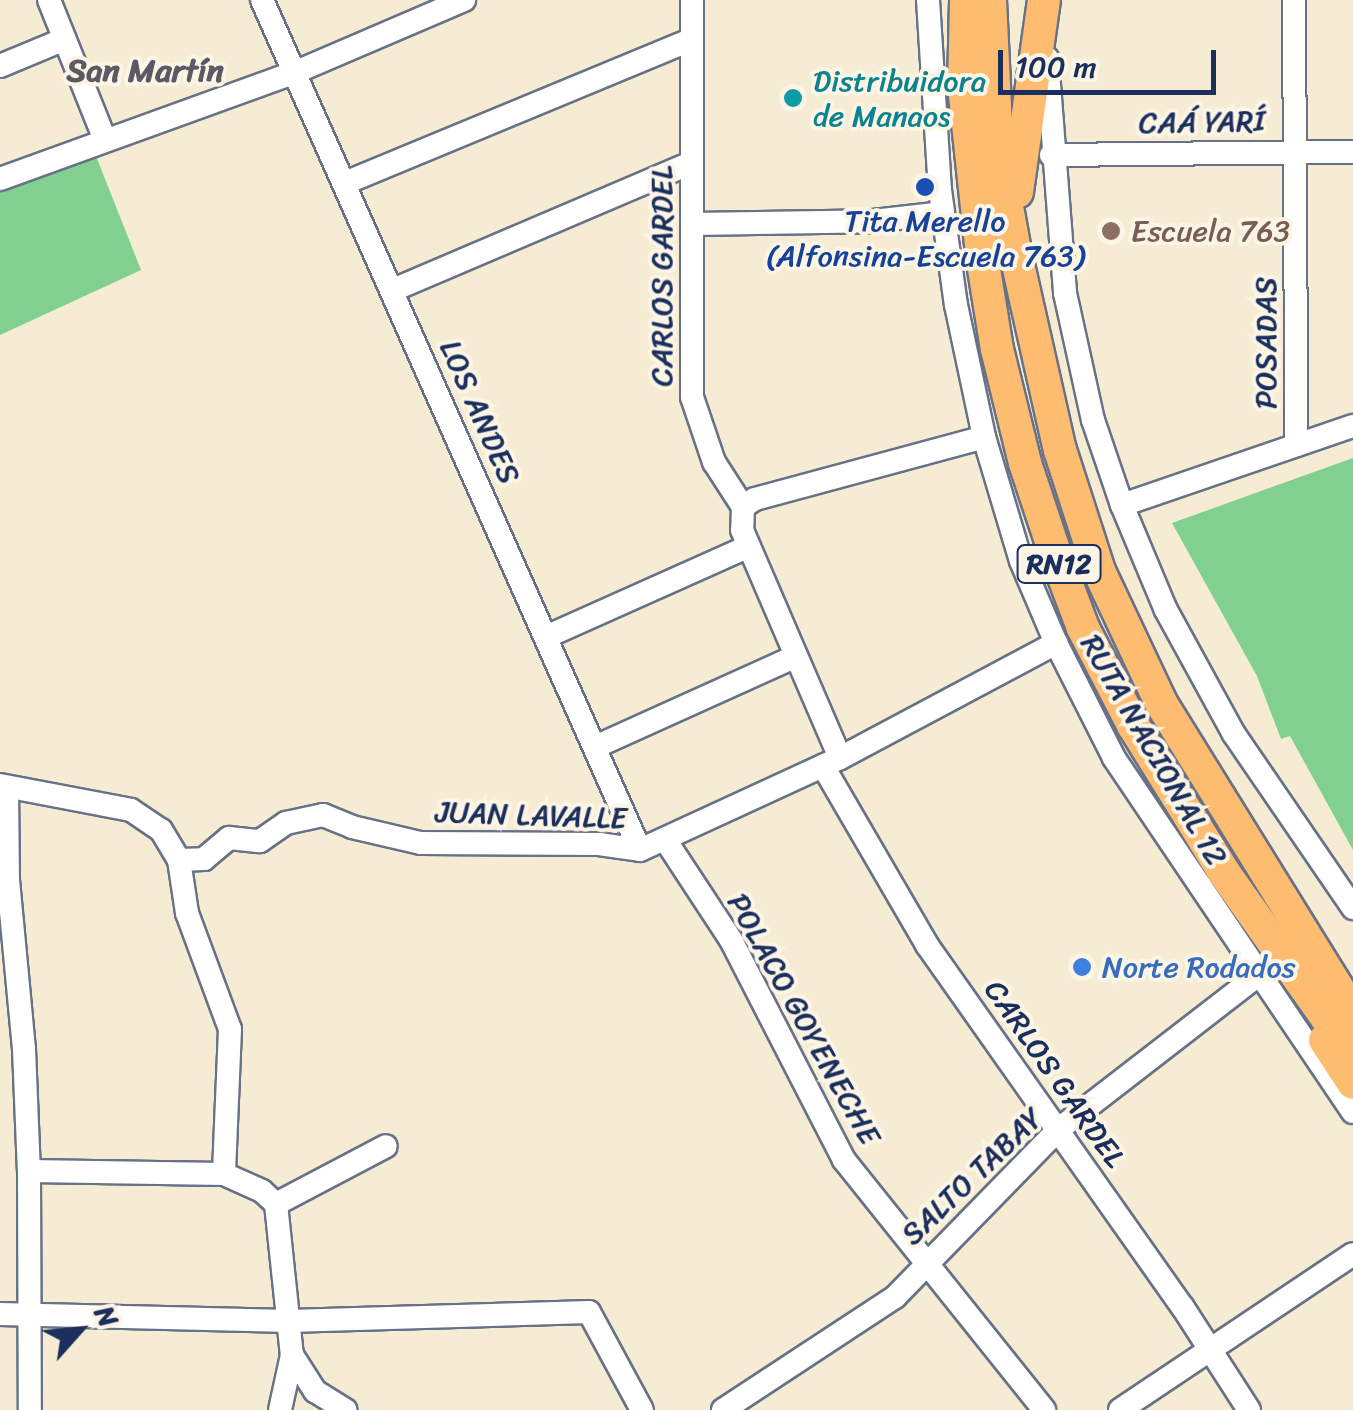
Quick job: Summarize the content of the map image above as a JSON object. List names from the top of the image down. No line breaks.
{"streets":{"highway":["RN12","RUTA NACIONAL 12"],"street":["CAÁ YARÍ","CARLOS GARDEL","POSADAS","LOS ANDES","JUAN LAVALLE","POLACO GOYENECHE","SALTO TABAY"]},"crossings":[["CAÁ YARÍ","POSADAS"],["CARLOS GARDEL","JUAN LAVALLE"],["CARLOS GARDEL","SALTO TABAY"],["LOS ANDES","JUAN LAVALLE"],["JUAN LAVALLE","POLACO GOYENECHE"],["POLACO GOYENECHE","SALTO TABAY"]],"districts":["San Martín"],"places":["Distribuidora de Manaos","Tita Merello (Alfonsina-Escuela 763)","Escuela 763","Norte Rodados"],"scale_bar":"100 m","north":"top right"}
